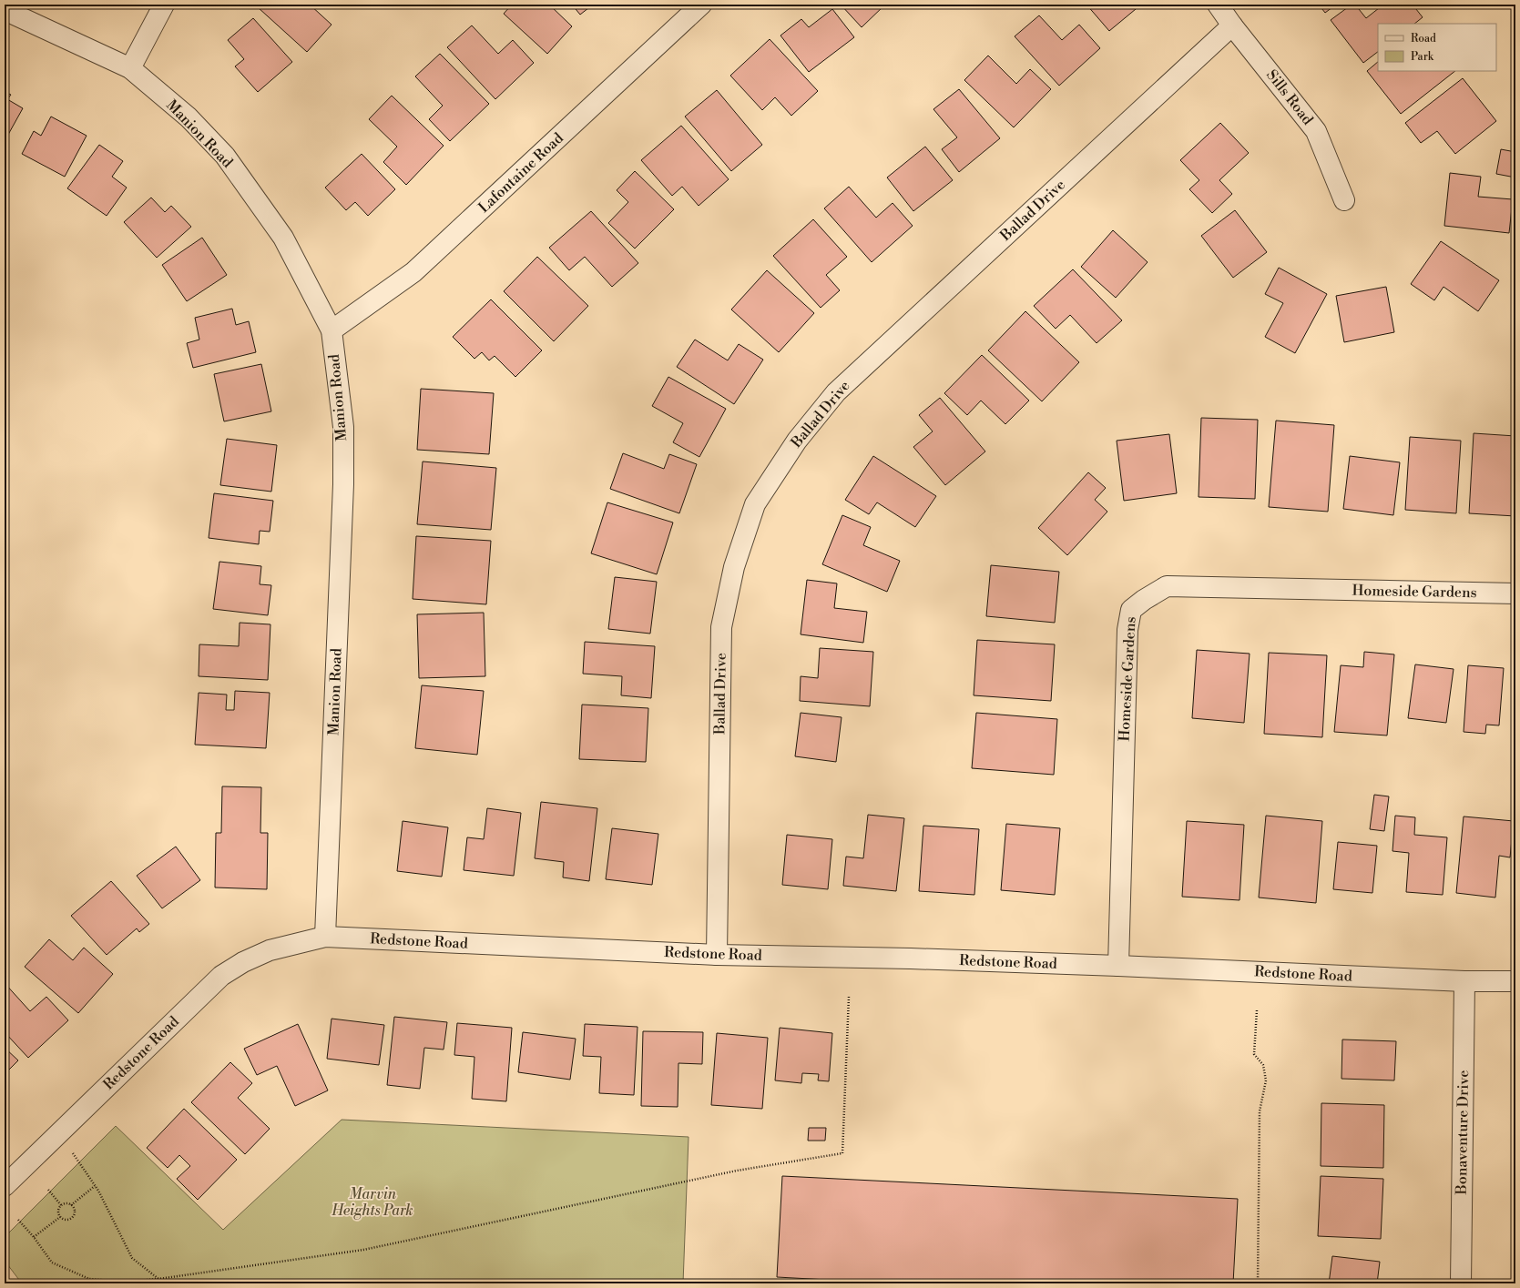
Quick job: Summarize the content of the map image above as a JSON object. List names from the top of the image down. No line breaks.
{"streets":{"street":["Sills Road","Manion Road","Lafontaine Road","Ballad Drive","Homeside Gardens","Redstone Road","Bonaventure Drive"]},"crossings":[["Sills Road","Ballad Drive"],["Manion Road","Lafontaine Road"],["Manion Road","Redstone Road"],["Ballad Drive","Redstone Road"],["Homeside Gardens","Redstone Road"],["Redstone Road","Bonaventure Drive"]],"parks":["Marvin Heights Park"],"legend":["Road","Park"]}
